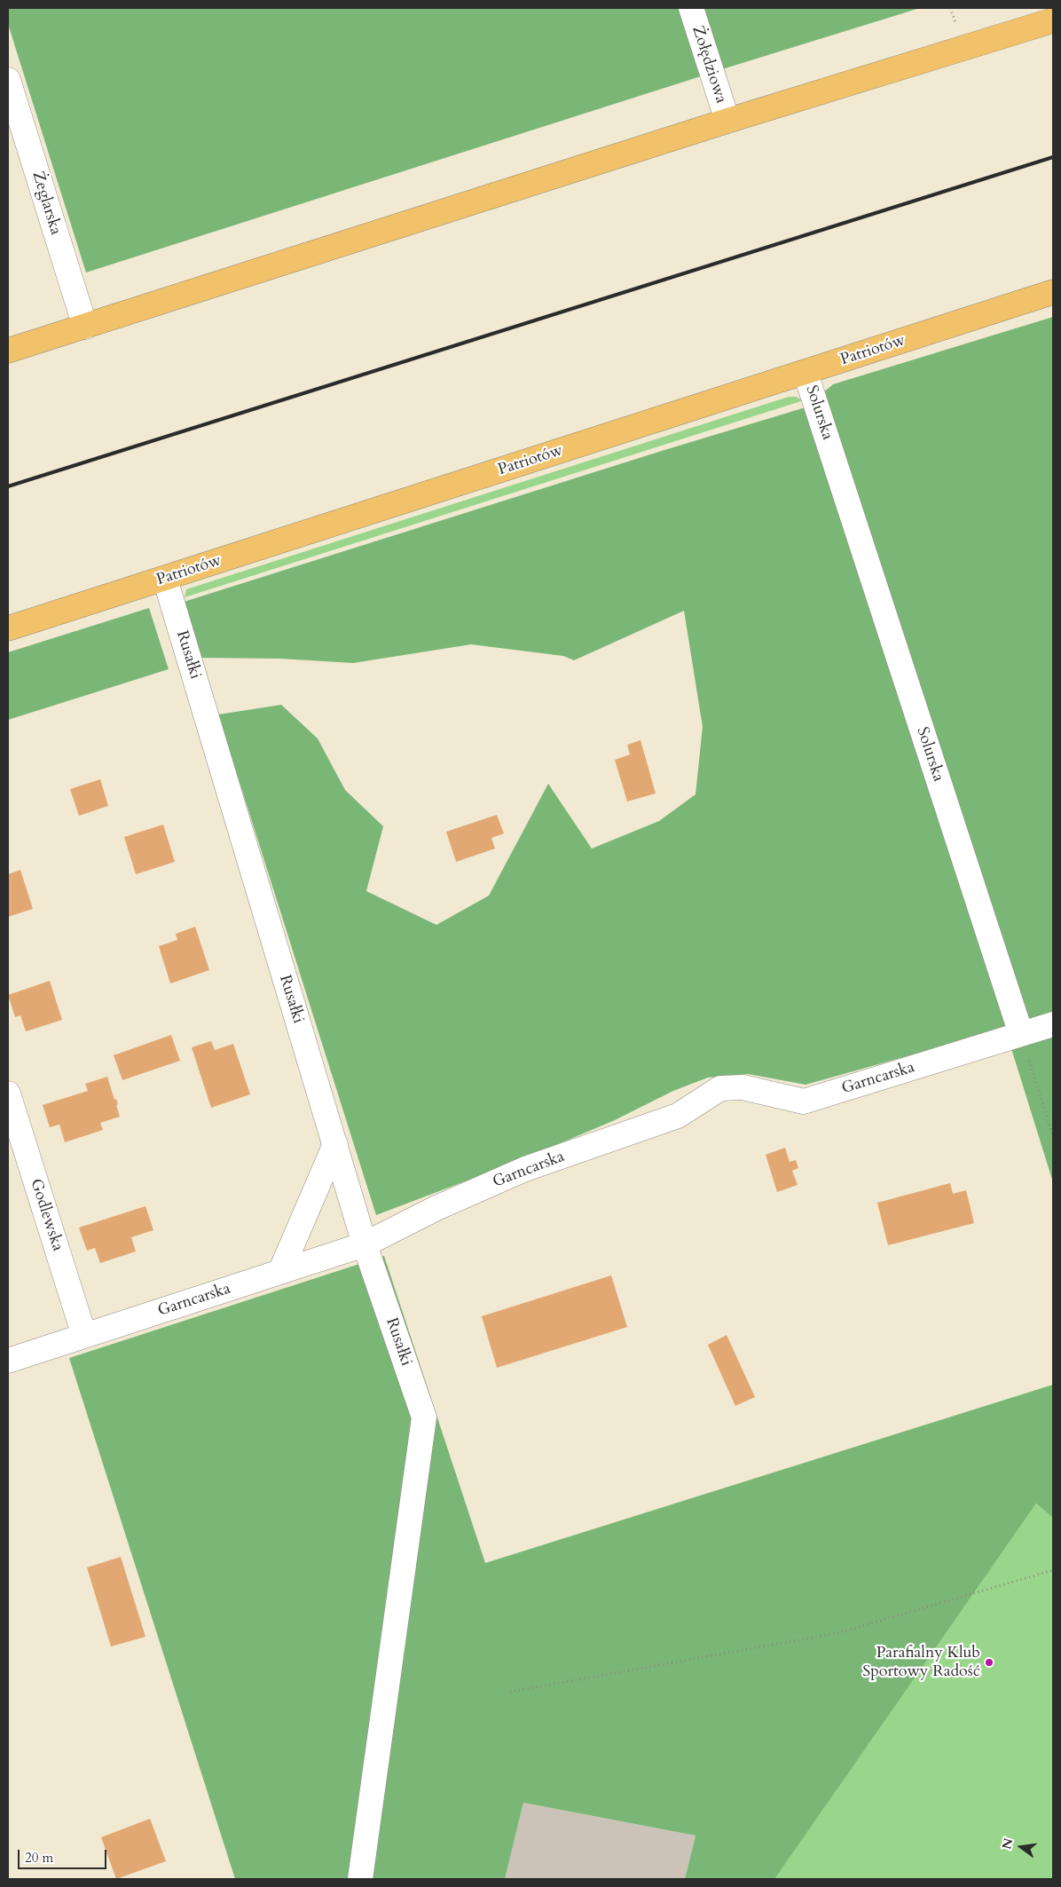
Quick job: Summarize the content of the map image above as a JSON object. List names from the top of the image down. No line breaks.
{"streets":{"main road":["Patriotów"],"street":["Żołędziowa","Żeglarska","Solurska","Rusałki","Garncarska","Godlewska"]},"crossings":[["Patriotów","Solurska"],["Patriotów","Rusałki"],["Solurska","Garncarska"],["Rusałki","Garncarska"],["Garncarska","Godlewska"]],"places":["Parafialny Klub Sportowy Radość"],"scale_bar":"20 m","north":"left"}
